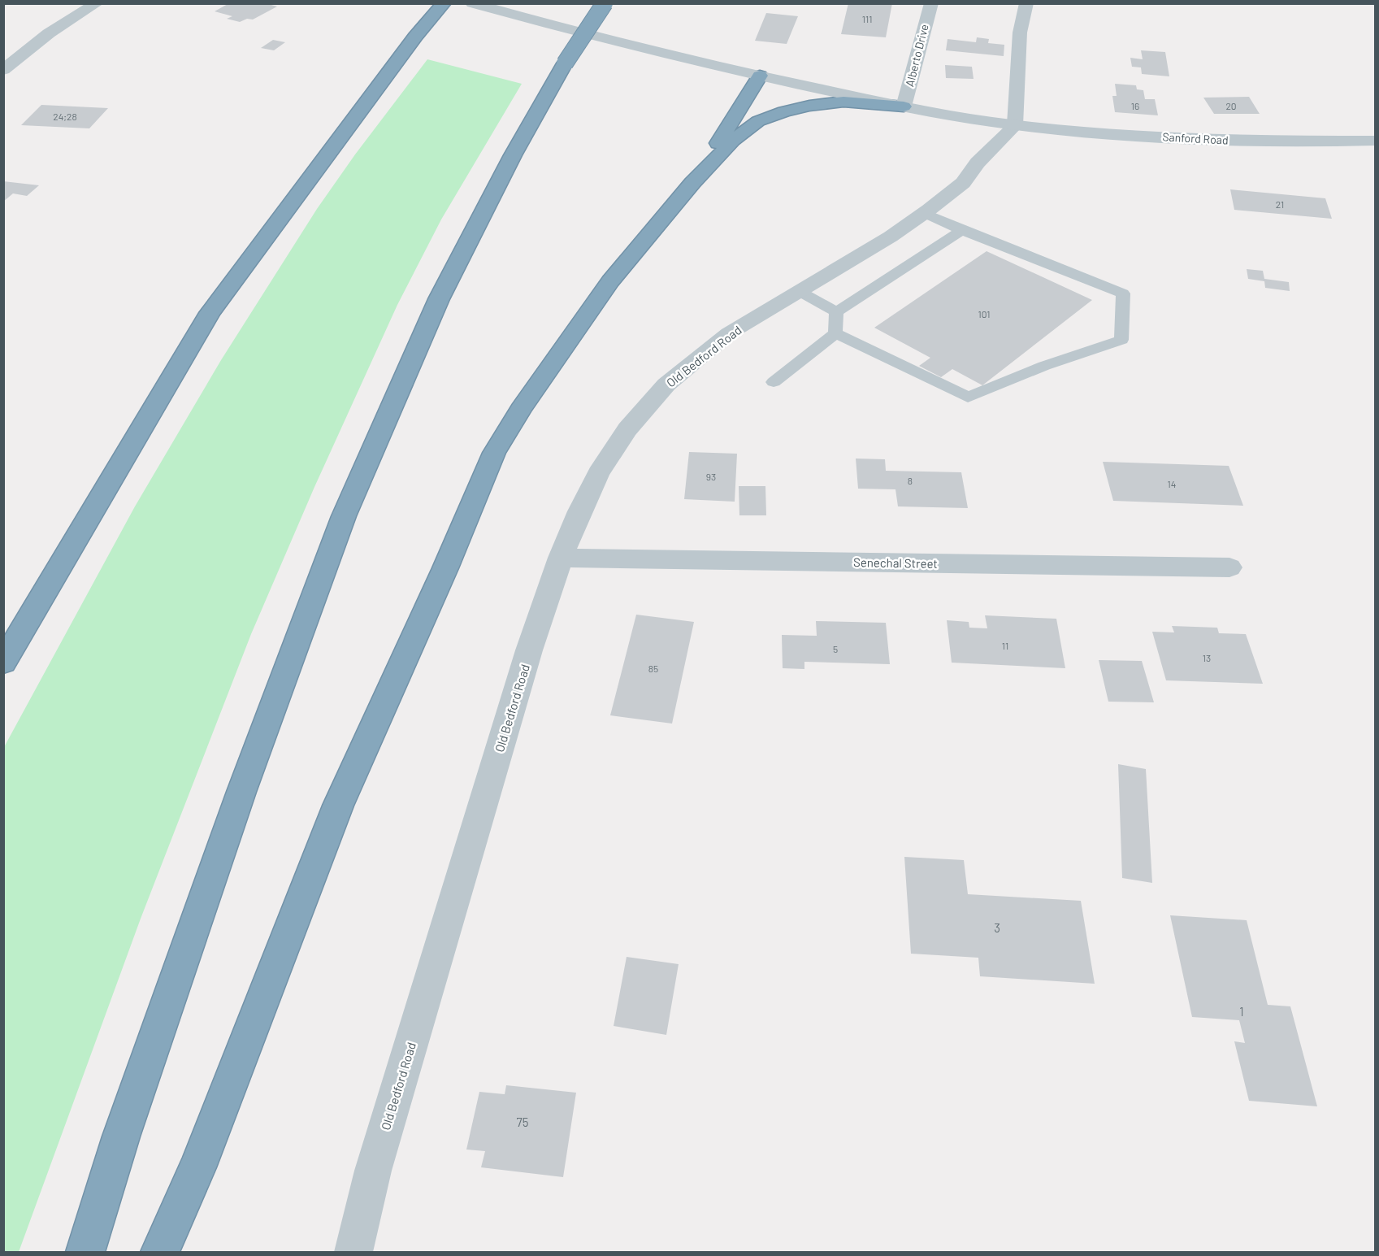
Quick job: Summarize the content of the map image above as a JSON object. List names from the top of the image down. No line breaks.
{"streets":{"street":["Alberto Drive","Sanford Road","Old Bedford Road","Senechal Street"]},"crossings":[["Sanford Road","Old Bedford Road"],["Old Bedford Road","Senechal Street"]],"house_numbers":["111","16","20","24;28","21","101","93","8","14","11","5","13","85","3","1","75"]}
